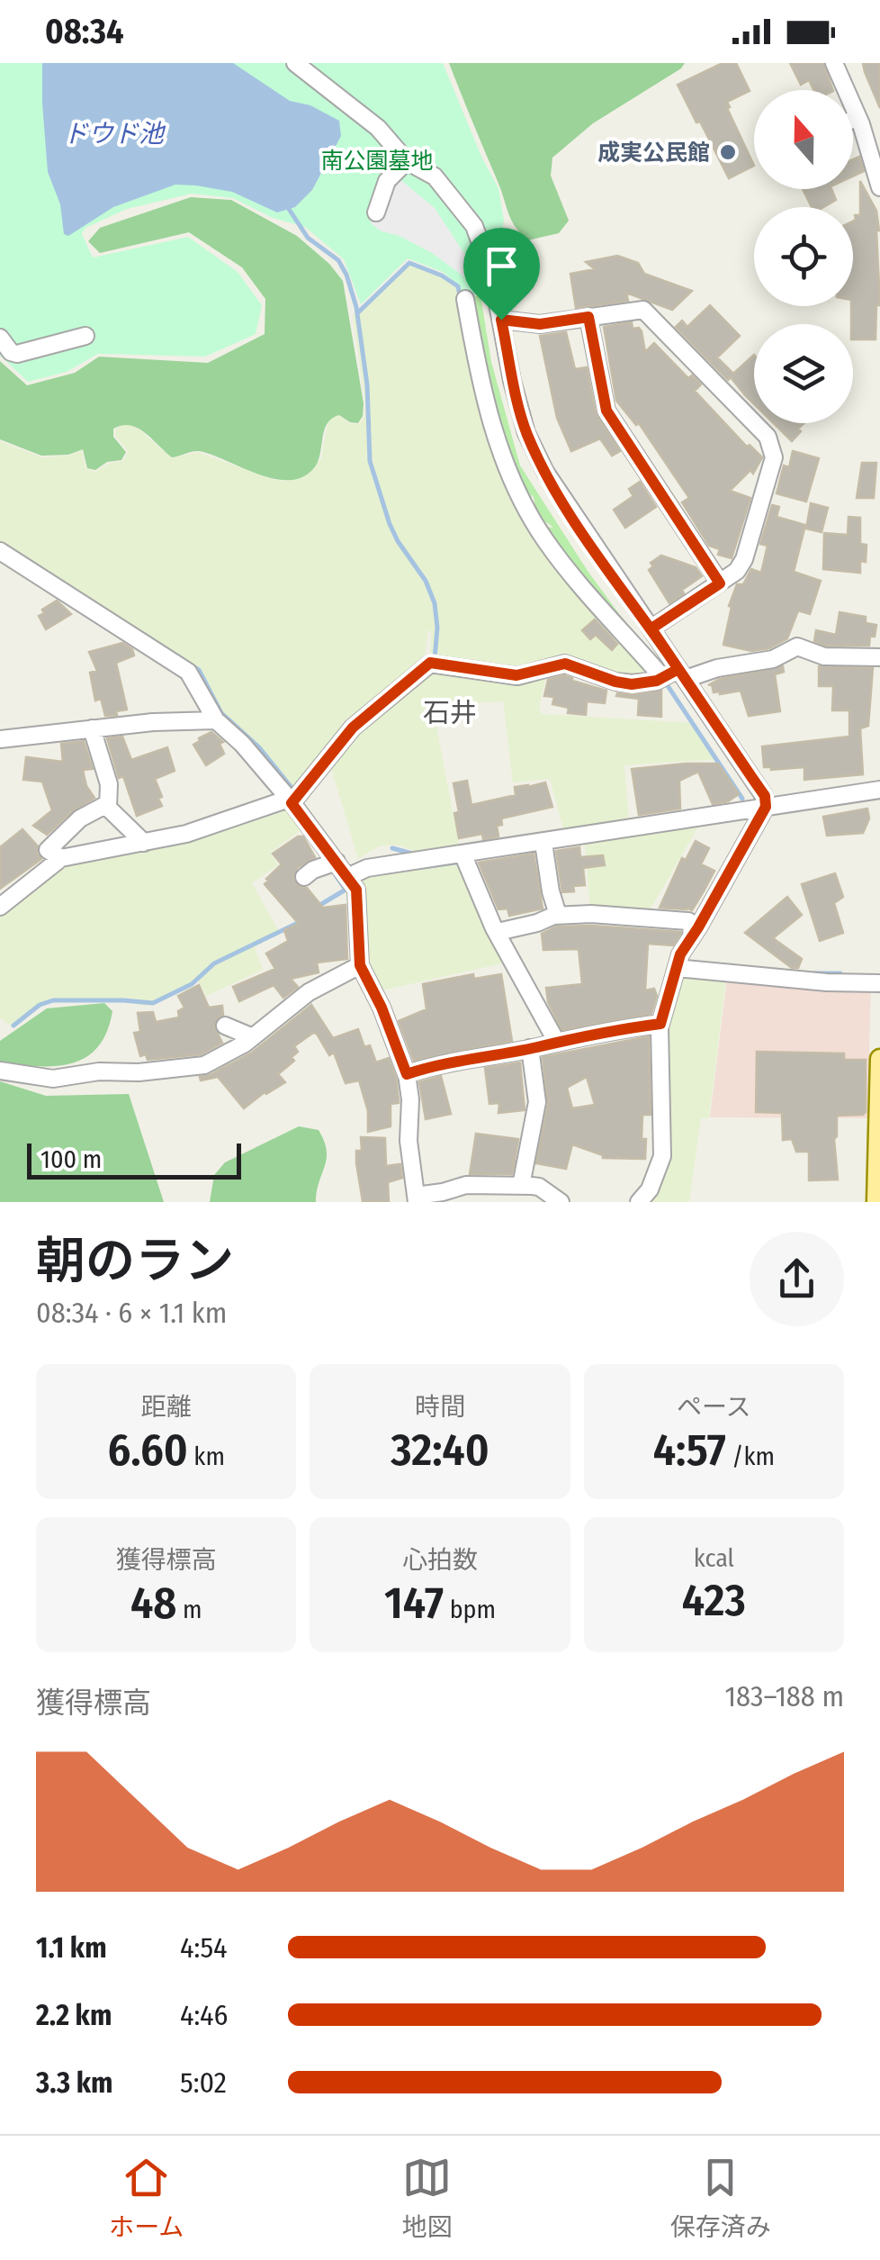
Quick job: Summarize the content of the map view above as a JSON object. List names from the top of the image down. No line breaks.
{"districts":["石井"],"water":["ドウド池"],"parks":["南公園墓地"],"places":["成実公民館"],"scale_bar":"100 m","north":"top","page":{"status":"08:34","scale":"100 m","heading":["朝のラン","08:34 · 6 × 1.1 km"],"stats":[["距離","6.60 km"],["時間","32:40"],["ペース","4:57 /km"],["獲得標高","48 m"],["心拍数","147 bpm"],["kcal","423"]],"chart":["獲得標高","183–188 m"],"list":[{"name":"1.1 km","note":"4:54"},{"name":"2.2 km","note":"4:46"},{"name":"3.3 km","note":"5:02"}],"tabs":["ホーム","地図","保存済み"]}}
